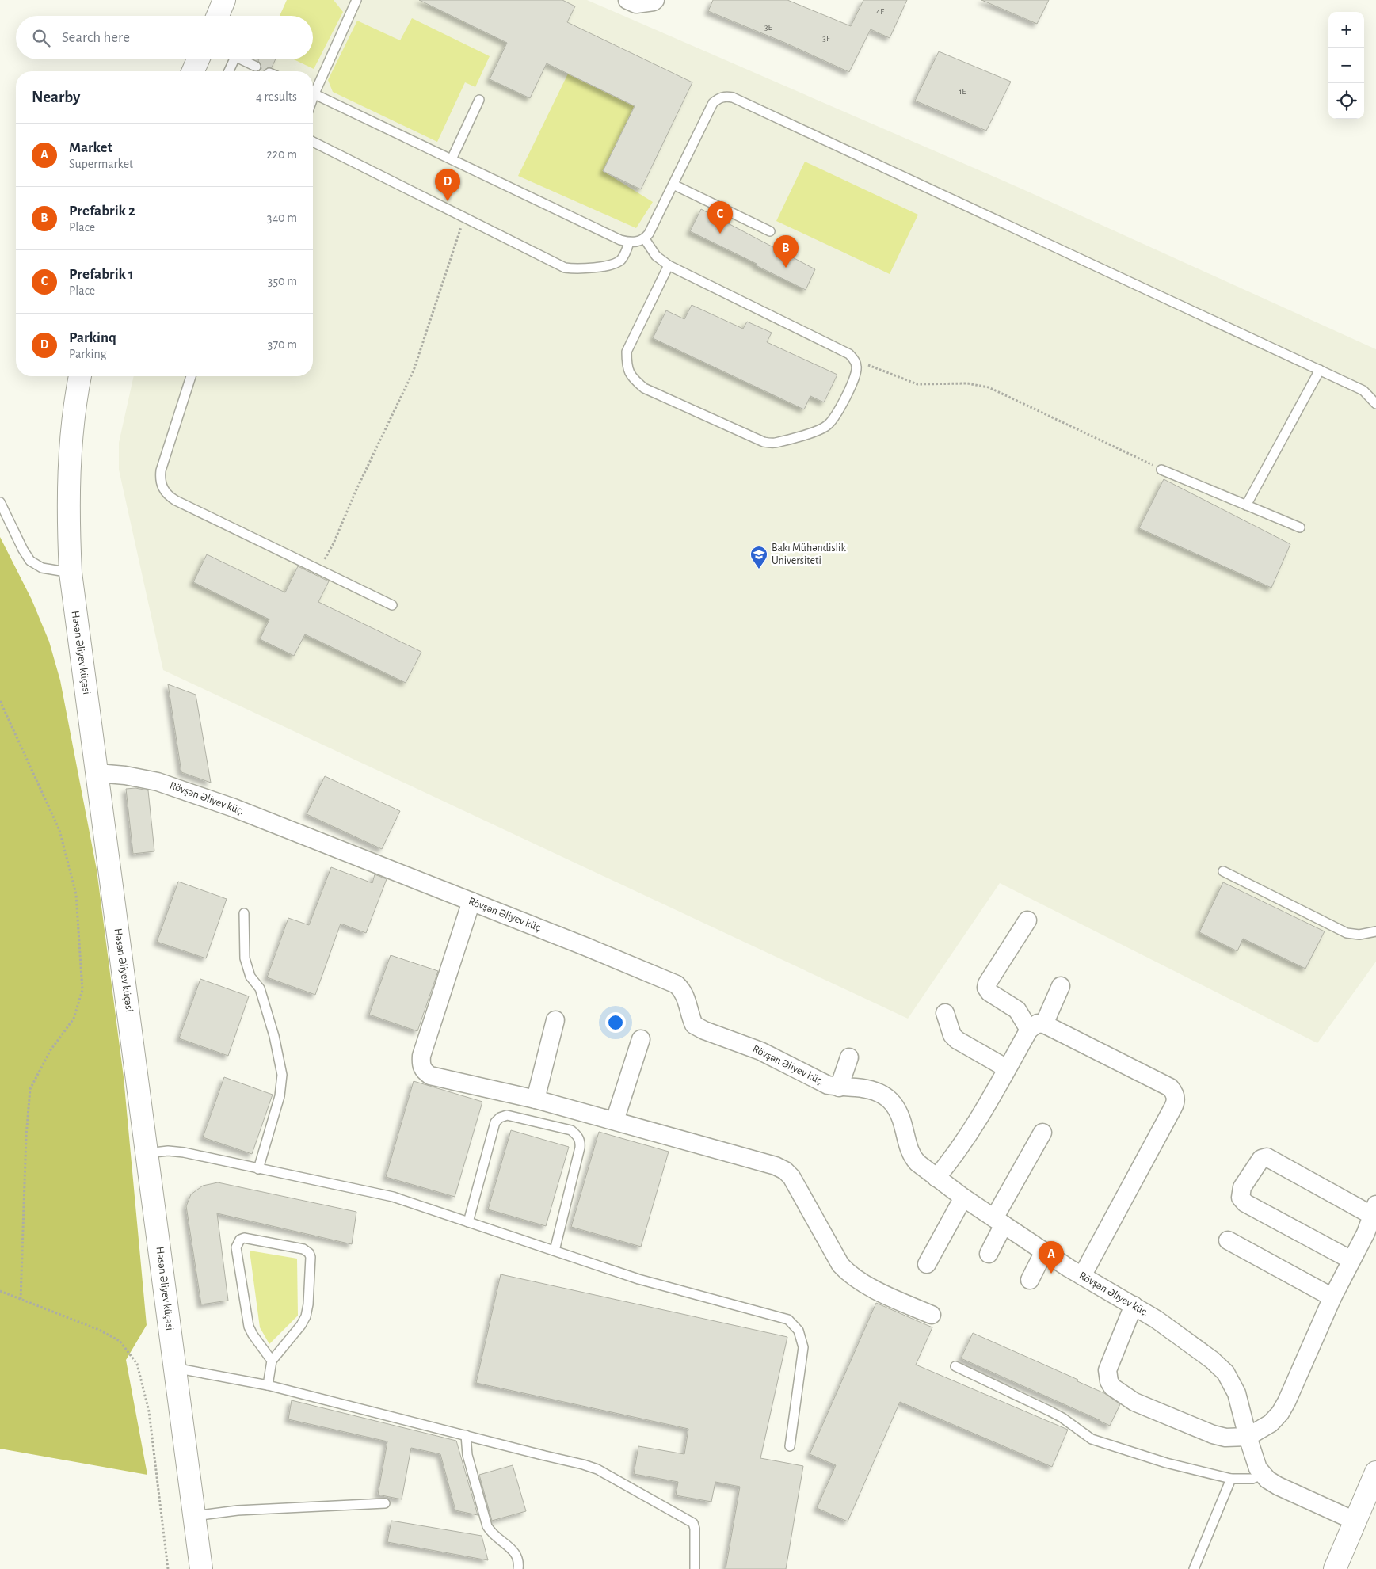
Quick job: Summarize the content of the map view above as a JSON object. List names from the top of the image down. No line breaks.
{"streets":{"main road":["Həsən Əliyev küçəsi"],"street":["Rövşən Əliyev küç."]},"crossings":[["Həsən Əliyev küçəsi","Rövşən Əliyev küç."]],"places":{"school or university":["Bakı Mühəndislik Universiteti"]},"house_numbers":["4F","3E","3F","1E"],"page":{"map_buttons":["+","−"],"search":"Search here","heading":["Nearby","4 results"],"list":[{"mark":"A","name":"Market","note":"Supermarket","value":"220 m"},{"mark":"B","name":"Prefabrik 2","note":"Place","value":"340 m"},{"mark":"C","name":"Prefabrik 1","note":"Place","value":"350 m"},{"mark":"D","name":"Parkinq","note":"Parking","value":"370 m"}],"pins":["D","C","B","A"]}}
